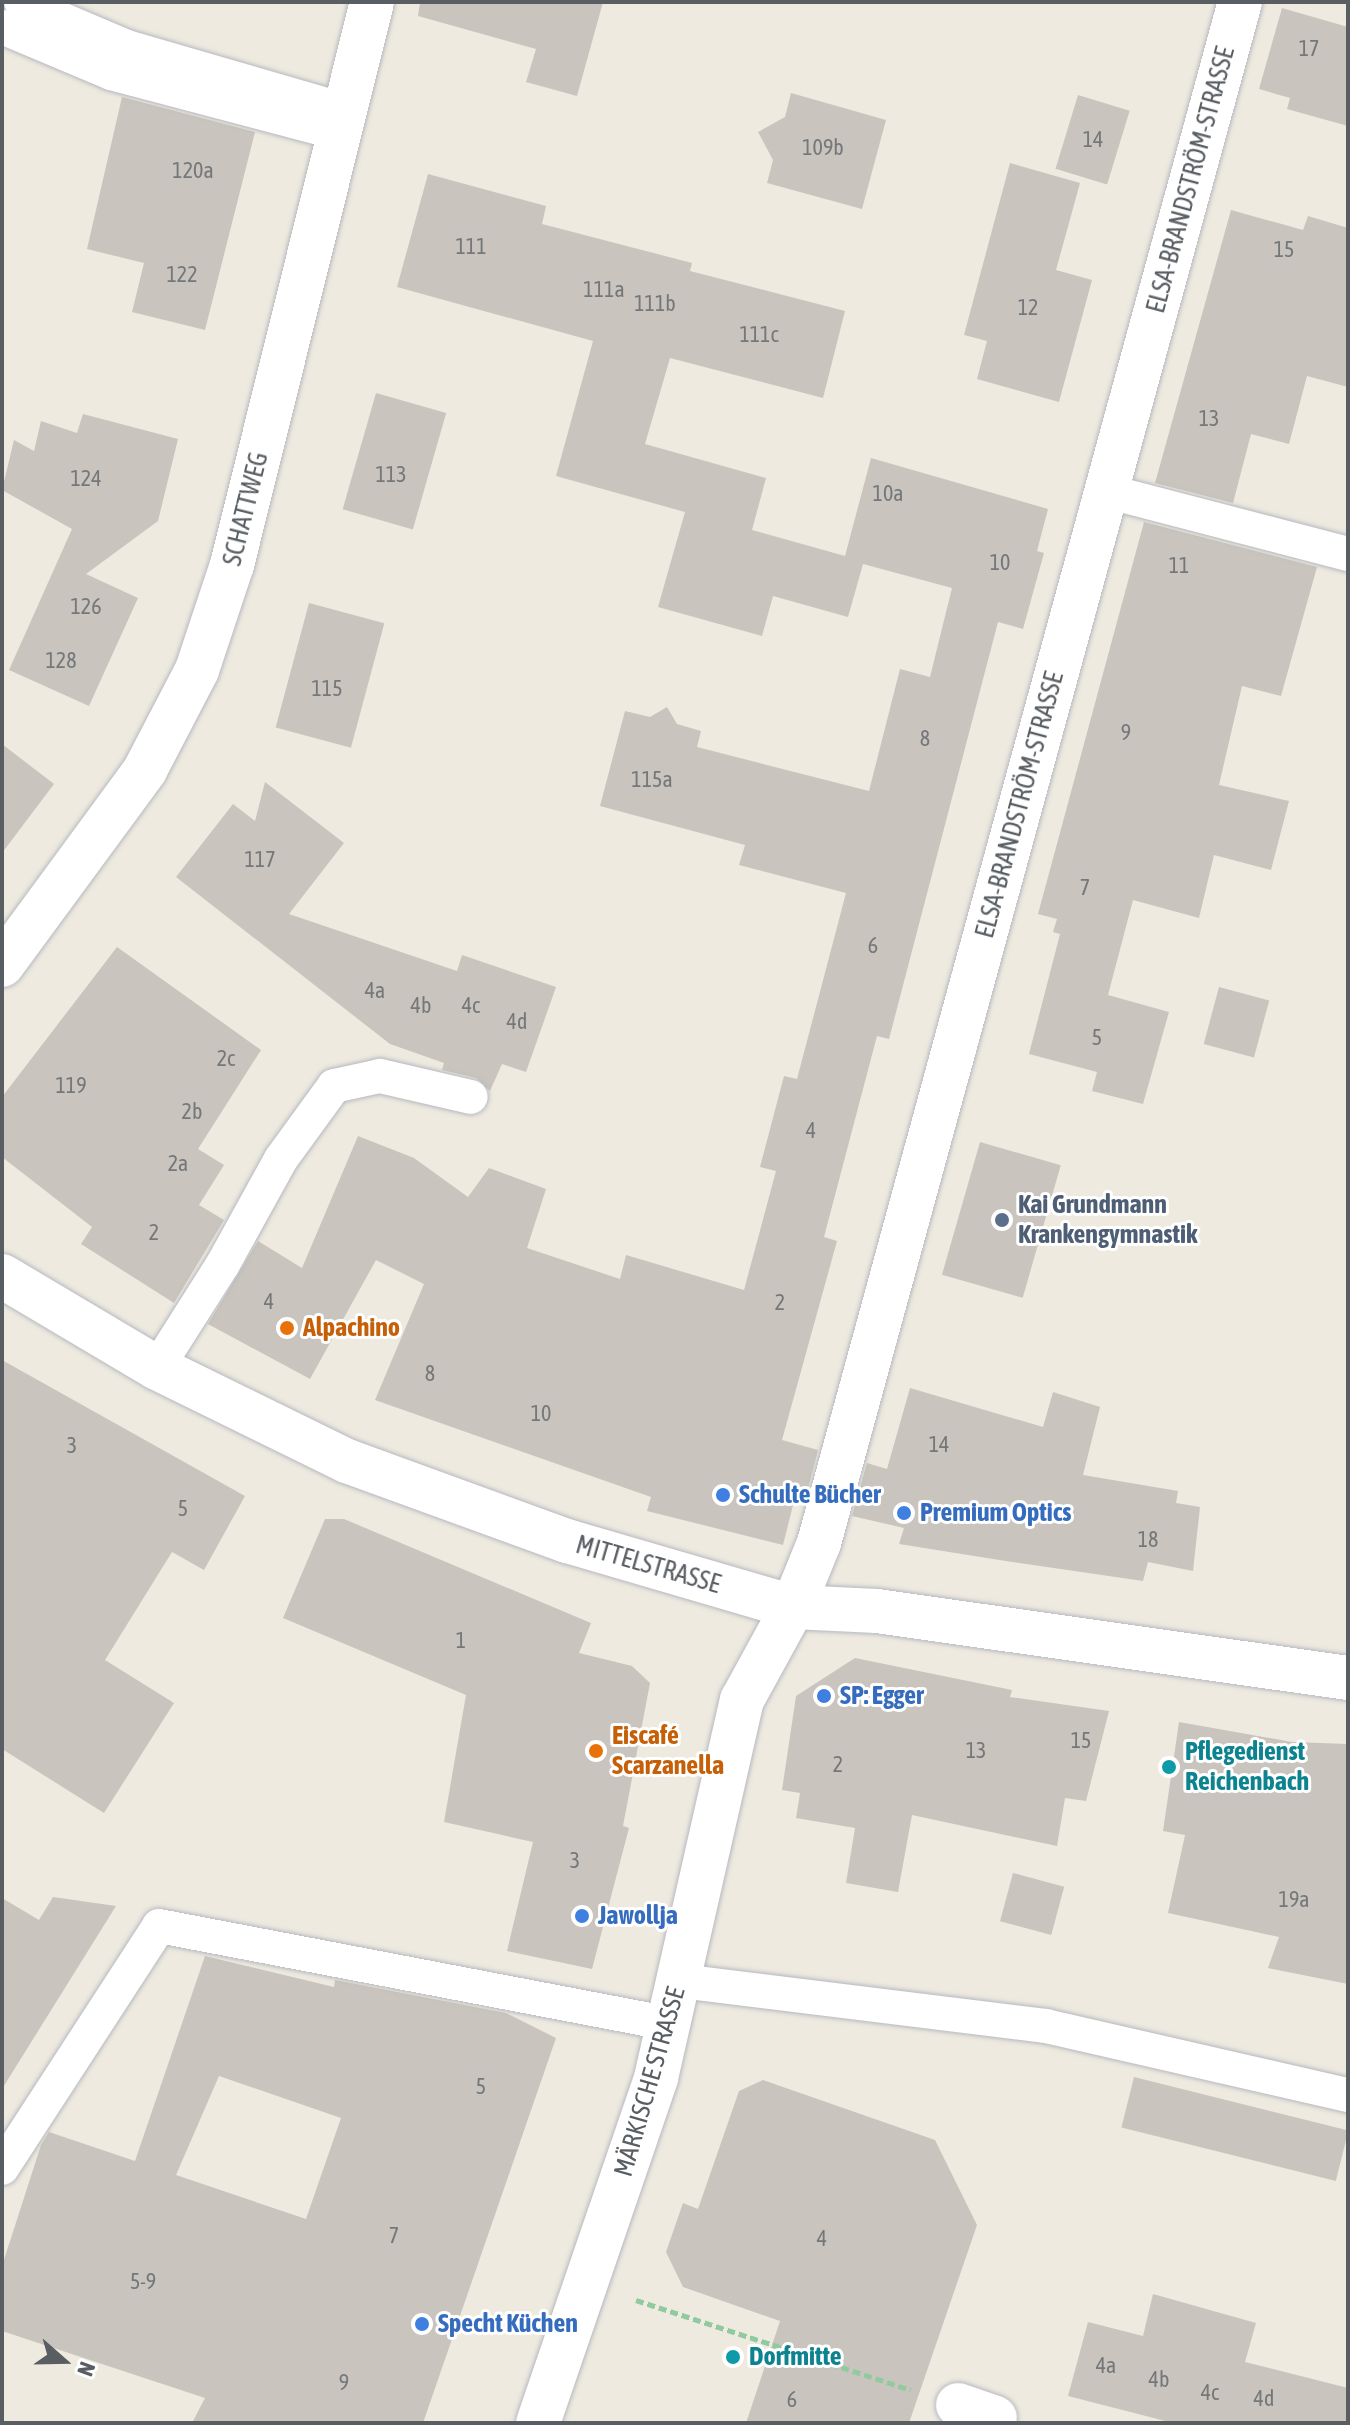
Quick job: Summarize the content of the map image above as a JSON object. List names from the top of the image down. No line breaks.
{"streets":{"street":["ELSA-BRANDSTRÖM-STRASSE","SCHATTWEG","MITTELSTRASSE","MÄRKISCHE STRASSE"]},"crossings":[["ELSA-BRANDSTRÖM-STRASSE","MITTELSTRASSE"],["ELSA-BRANDSTRÖM-STRASSE","MÄRKISCHE STRASSE"],["MITTELSTRASSE","MÄRKISCHE STRASSE"]],"places":["Kai Grundmann Krankengymnastik","Alpachino","Schulte Bücher","Premium Optics","SP: Egger","Eiscafé Scarzanella","Pflegedienst Reichenbach","Jawollja","Specht Küchen","Dorfmitte"],"house_numbers":["17","14","109b","120a","111","15","122","111a","111b","12","111c","13","113","124","10a","10","11","126","128","115","9","8","115a","117","7","6","4a","4b","4c","4d","5","2c","119","2b","4","2a","2","4","2","8","10","14","3","5","18","1","15","13","2","3","19a","5","7","4","5-9","4a","4b","9","4c","4d","6"],"north":"right"}
